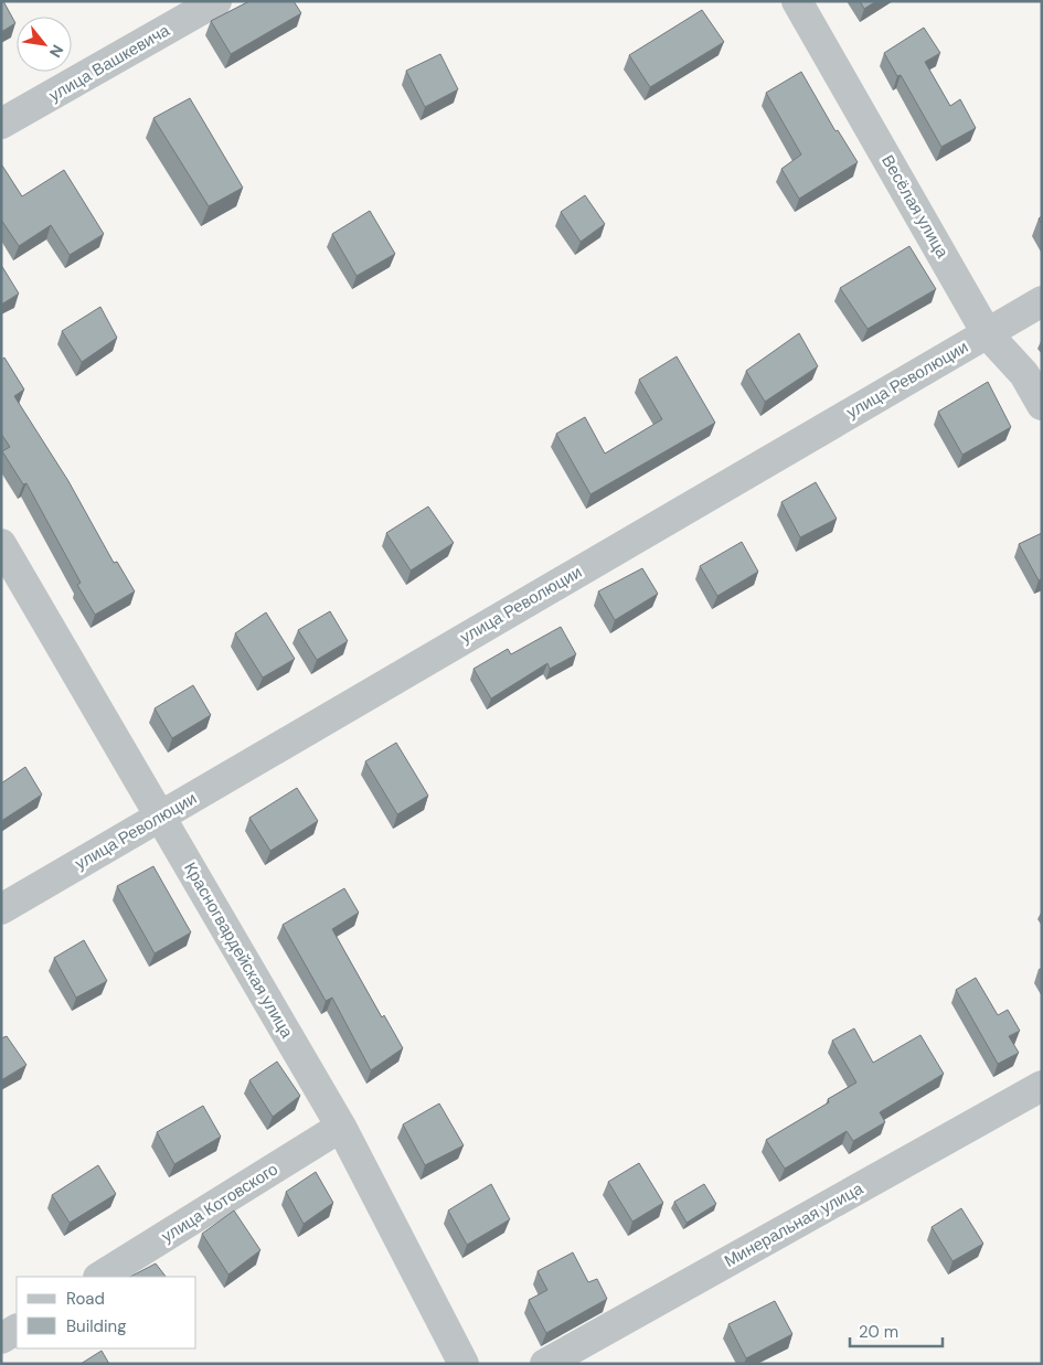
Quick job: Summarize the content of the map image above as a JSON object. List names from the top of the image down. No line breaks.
{"streets":{"street":["улица Вашкевича","Весёлая улица","улица Революции","Красногвардейская улица","улица Котовского","Минеральная улица"]},"crossings":[["Весёлая улица","улица Революции"],["улица Революции","Красногвардейская улица"],["Красногвардейская улица","улица Котовского"]],"legend":["Road","Building"],"scale_bar":"20 m","north":"bottom right"}
